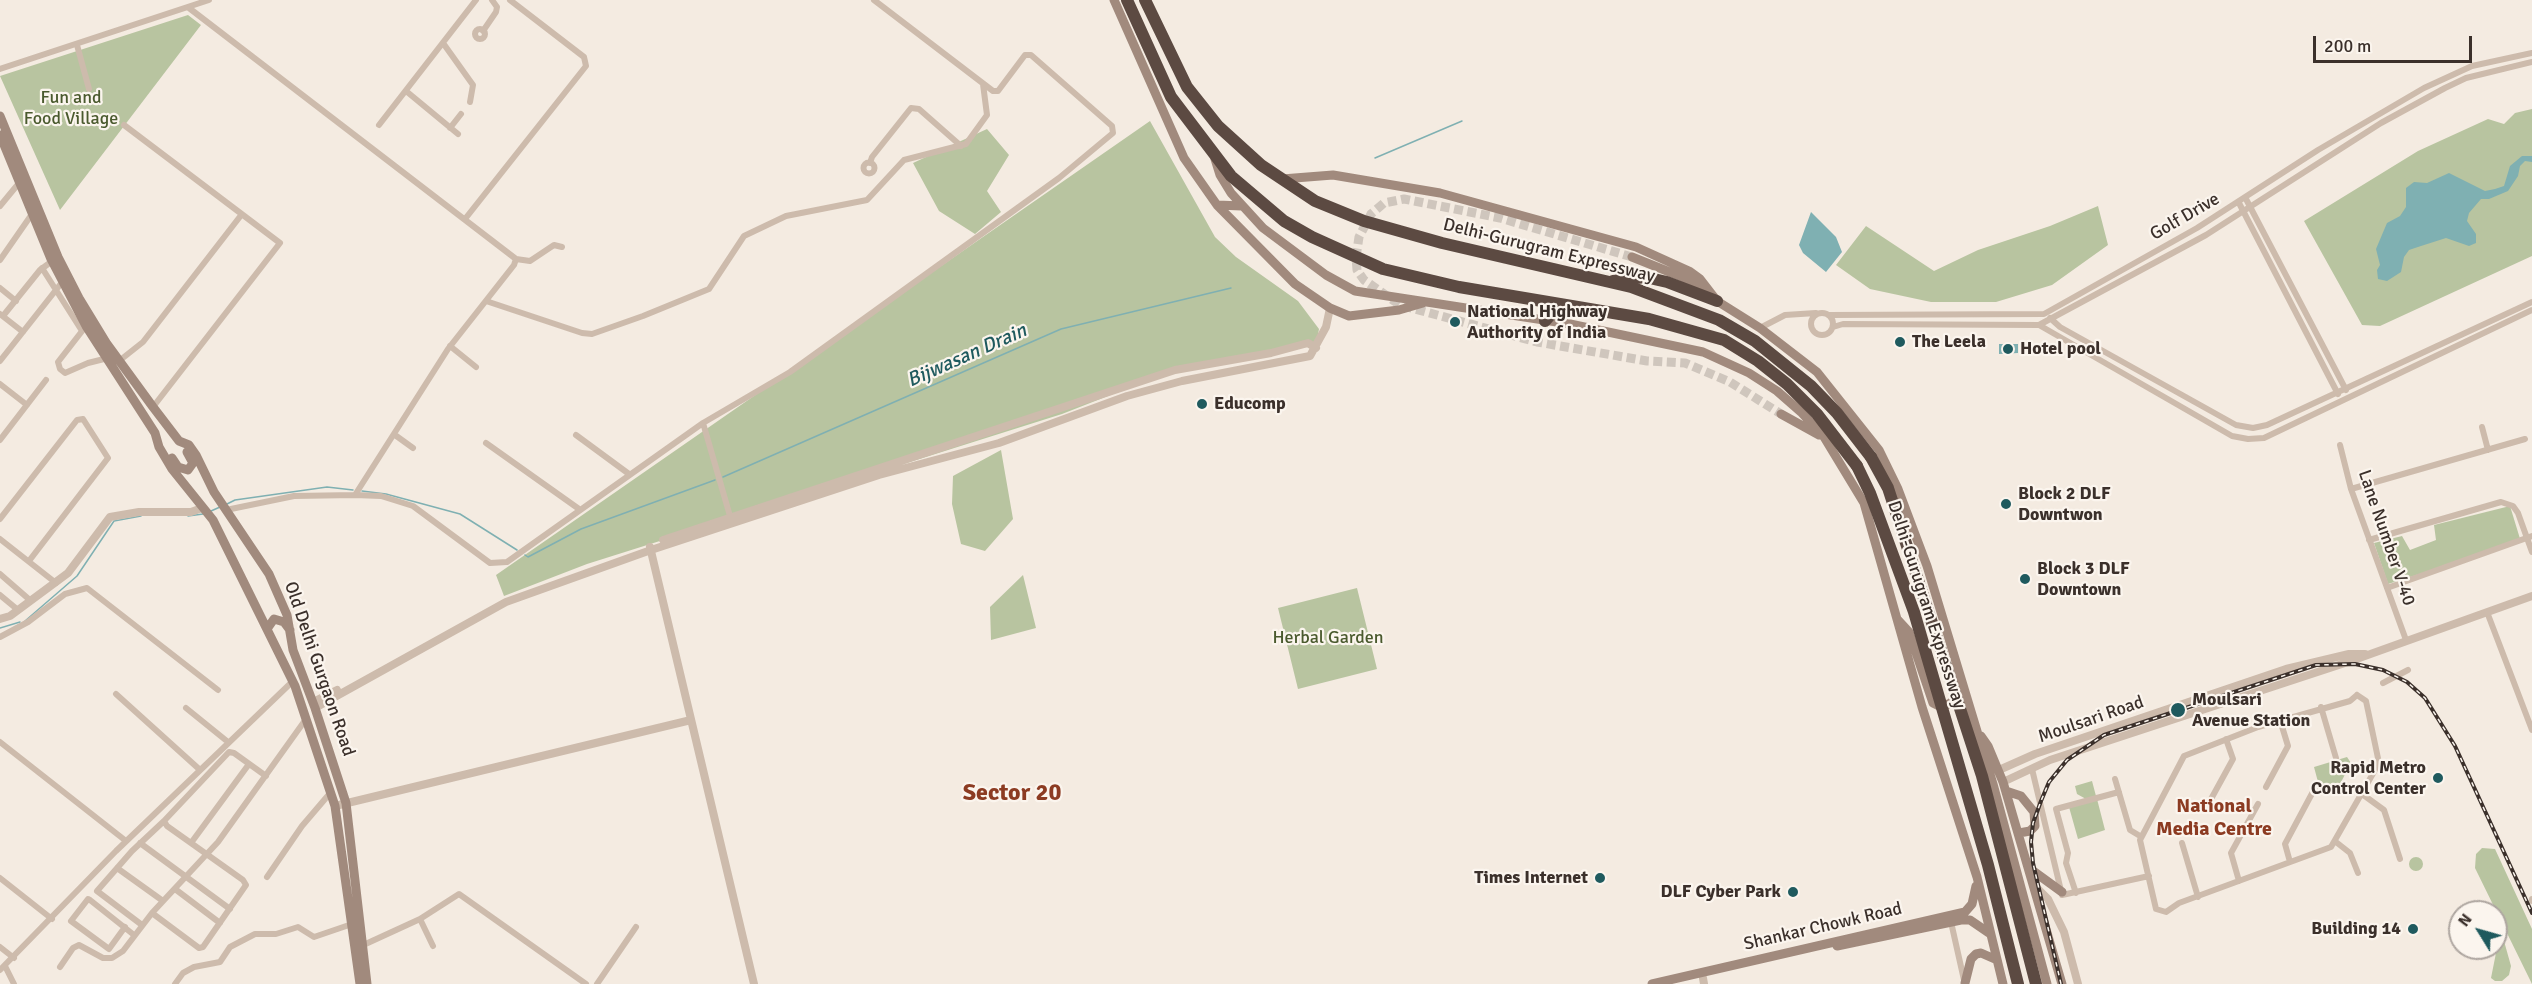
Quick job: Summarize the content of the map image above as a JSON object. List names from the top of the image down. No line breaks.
{"streets":{"highway":["Delhi-Gurugram Expressway"],"main road":["Old Delhi Gurgaon Road","Shankar Chowk Road"],"street":["Golf Drive","Lane Number V-40","Moulsari Road"]},"crossings":[["Lane Number V-40","Moulsari Road"]],"districts":["Sector 20","National Media Centre"],"water":["Bijwasan Drain"],"parks":["Fun and Food Village","Herbal Garden"],"places":["National Highway Authority of India","The Leela","Hotel pool","Educomp","Block 2 DLF Downtwon","Block 3 DLF Downtown","Moulsari Avenue Station","Rapid Metro Control Center","Times Internet","DLF Cyber Park","Building 14"],"scale_bar":"200 m","north":"top left"}
